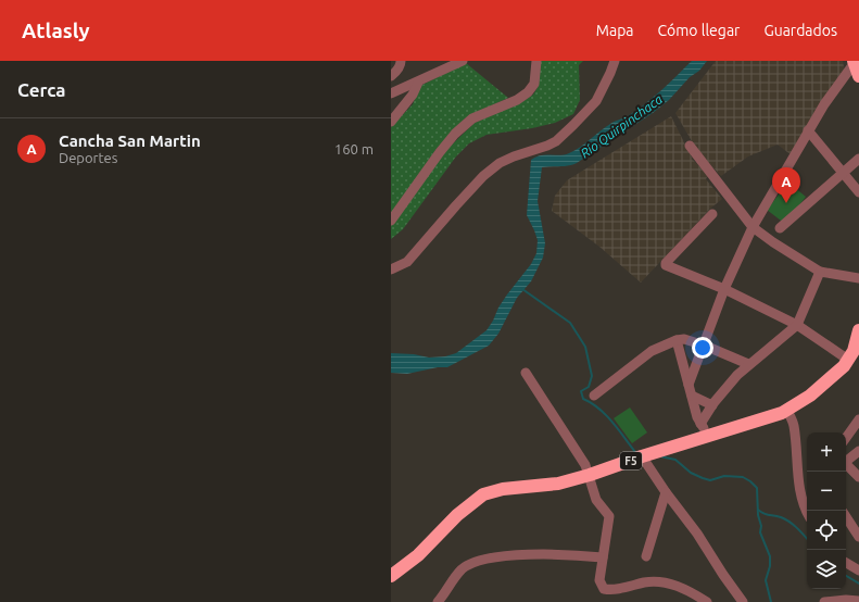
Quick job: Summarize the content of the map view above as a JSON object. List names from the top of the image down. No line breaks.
{"streets":{"highway":["F5"]},"water":["Río Quirpinchaca"],"page":{"header":"Atlasly","nav":["Mapa","Cómo llegar","Guardados"],"heading":"Cerca","list":[{"mark":"A","name":"Cancha San Martin","note":"Deportes","value":"160 m"}],"pins":"A","map_buttons":["+","−"]}}
